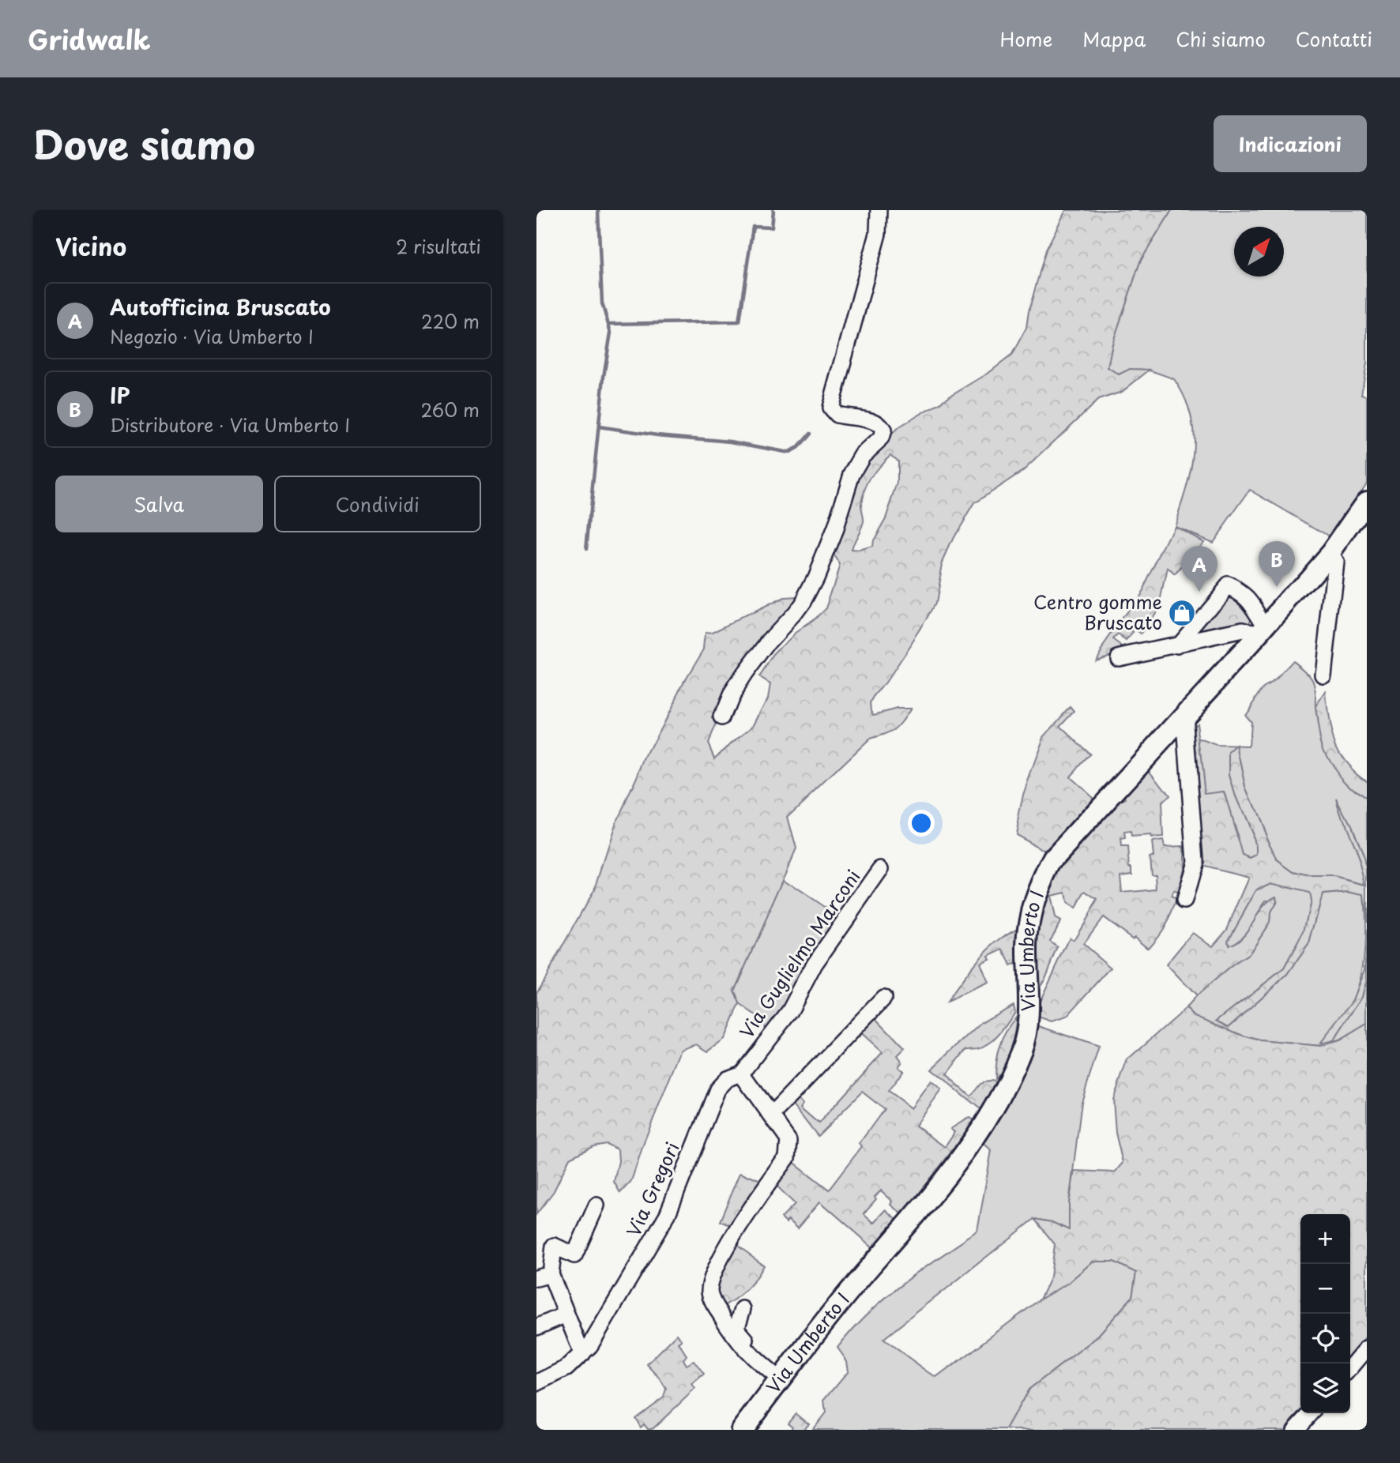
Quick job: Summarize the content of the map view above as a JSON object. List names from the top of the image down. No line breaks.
{"streets":{"main road":["Via Umberto I"],"street":["Via Guglielmo Marconi","Via Gregori"]},"crossings":[["Via Guglielmo Marconi","Via Gregori"]],"places":{"shop":["Centro gomme Bruscato"]},"north":"top right","page":{"header":"Gridwalk","nav":["Home","Mappa","Chi siamo","Contatti"],"title":"Dove siamo","buttons":["Indicazioni",["Salva","Condividi"]],"heading":["Vicino","2 risultati"],"list":[{"mark":"A","name":"Autofficina Bruscato","note":"Negozio · Via Umberto I","value":"220 m"},{"mark":"B","name":"IP","note":"Distributore · Via Umberto I","value":"260 m"}],"pins":["B","A"],"map_buttons":["+","−"]}}
